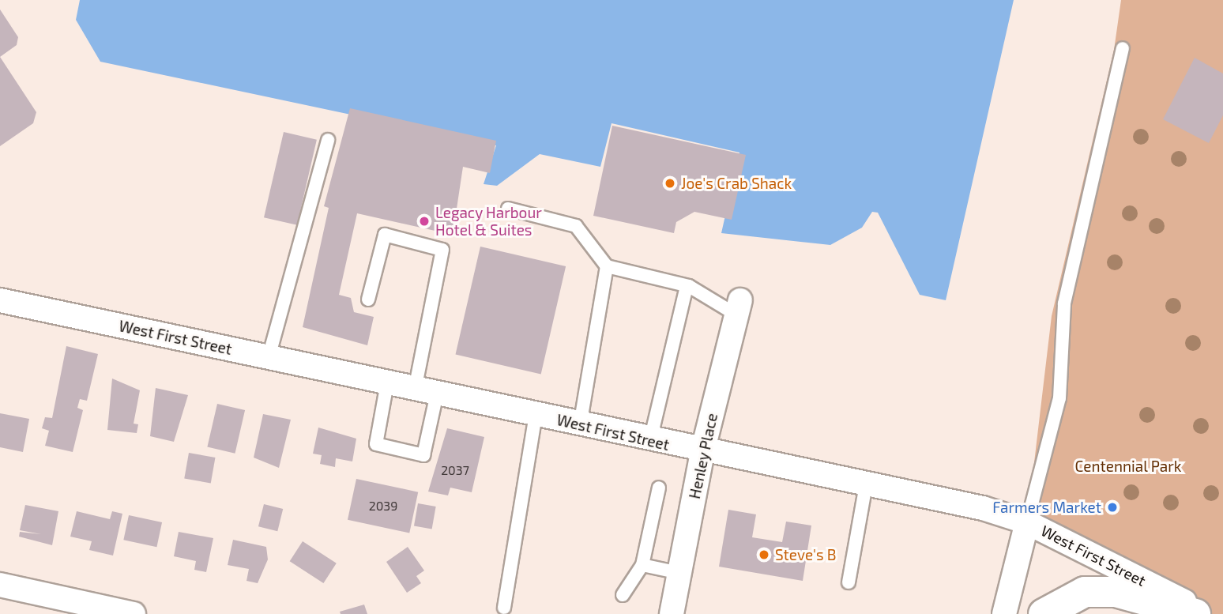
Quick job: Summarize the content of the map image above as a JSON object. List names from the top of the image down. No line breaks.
{"streets":{"street":["West First Street","Henley Place"]},"crossings":[["West First Street","Henley Place"]],"parks":["Centennial Park"],"places":["Joe's Crab Shack","Legacy Harbour Hotel & Suites","Farmers Market","Steve's B"],"house_numbers":["2037","2039"]}
